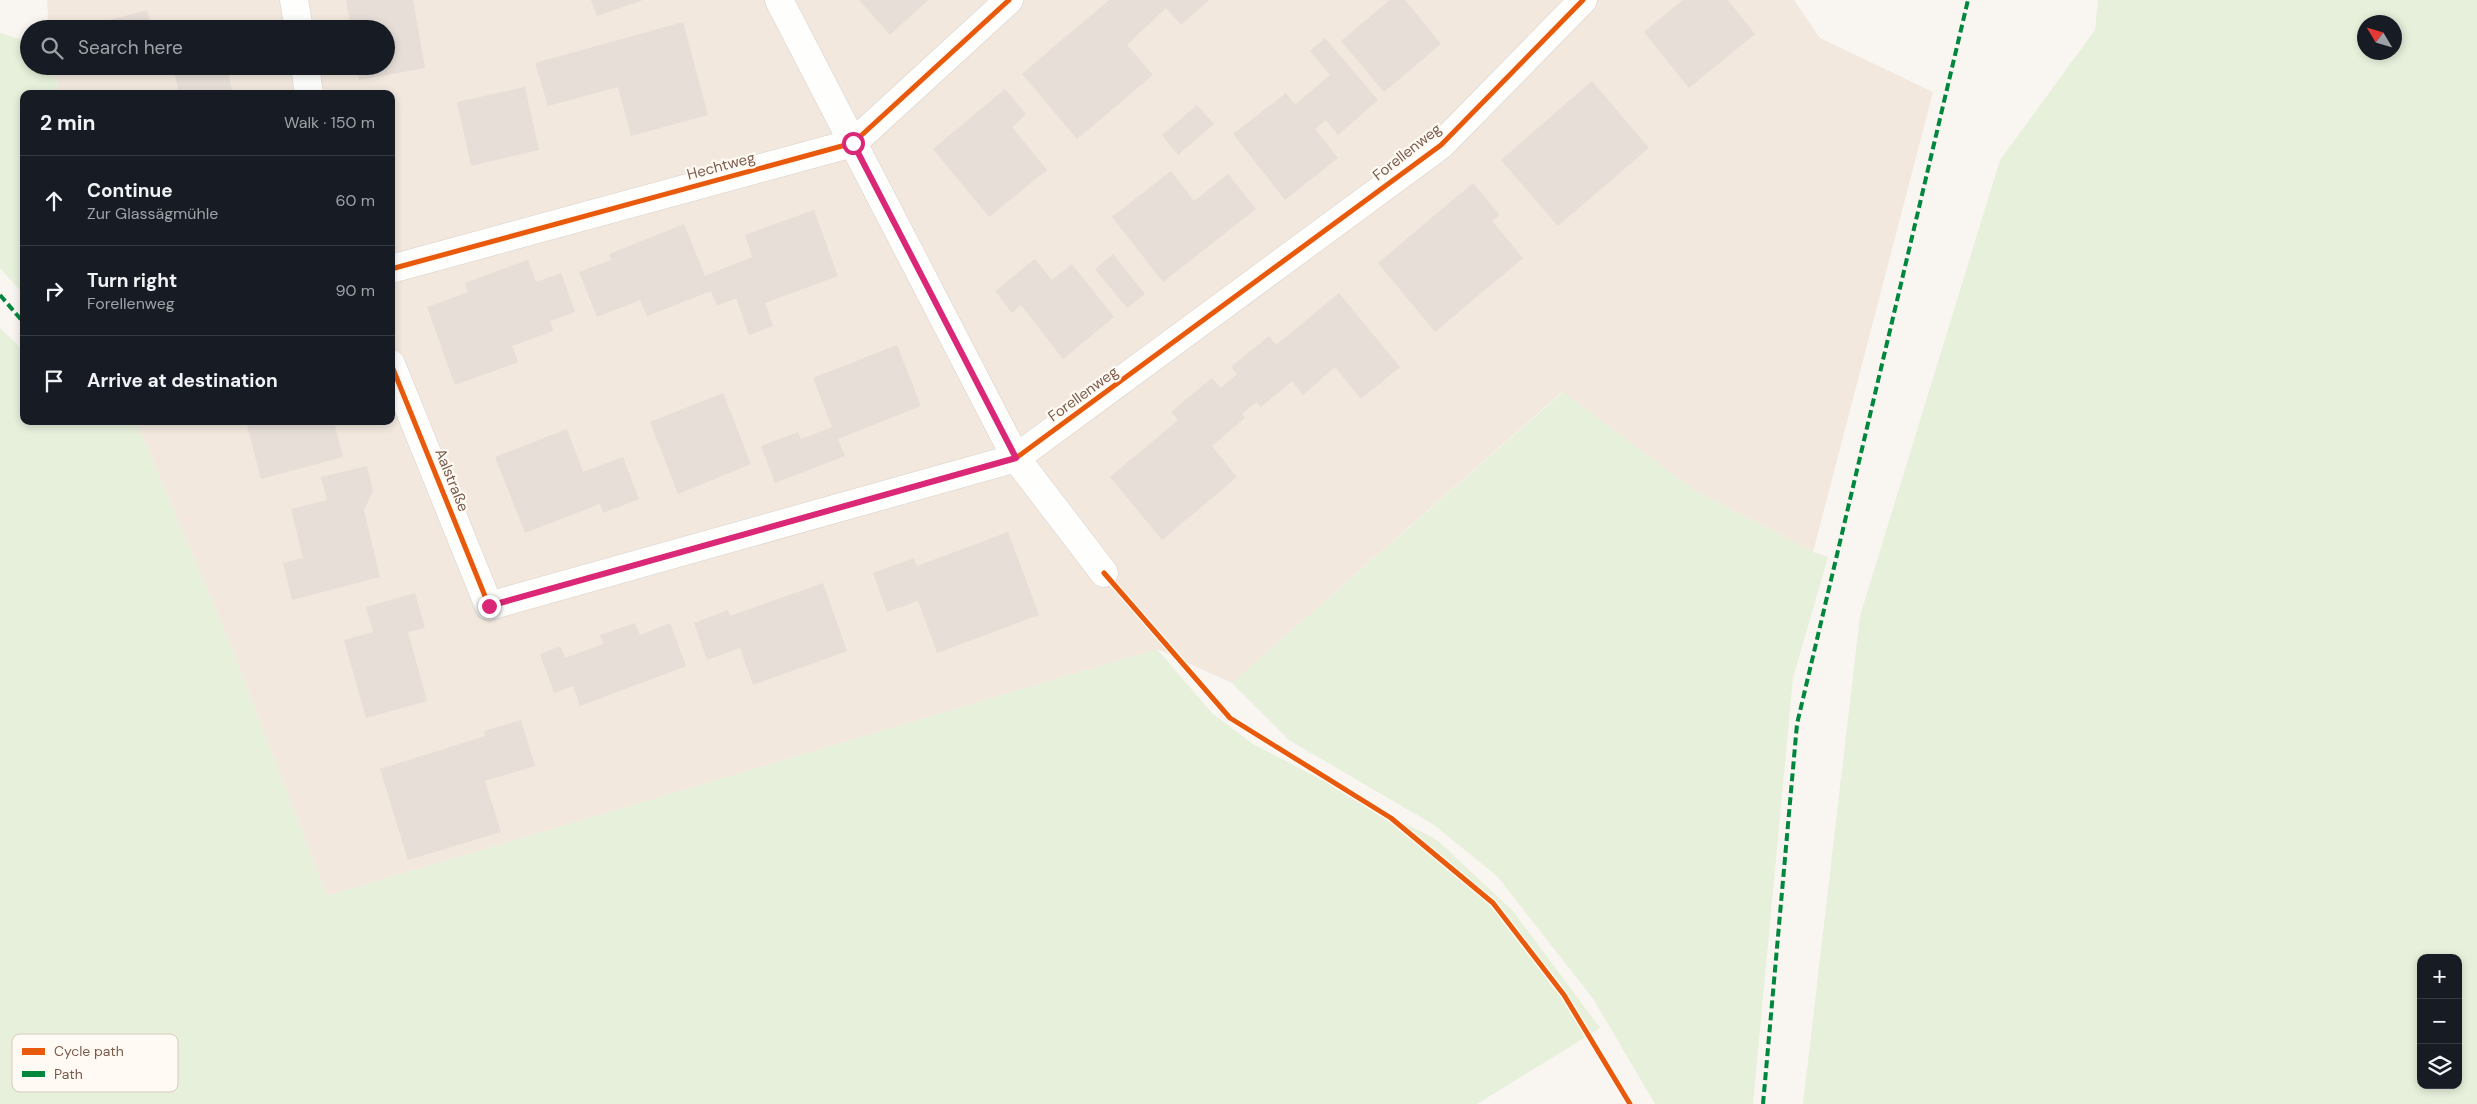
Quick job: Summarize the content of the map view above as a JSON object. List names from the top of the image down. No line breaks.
{"streets":{"street":["Forellenweg","Hechtweg","Aalstraße"]},"crossings":[["Forellenweg","Aalstraße"]],"legend":["Cycle path","Path"],"north":"top left","page":{"search":"Search here","heading":["2 min","Walk · 150 m"],"list":[["Continue","Zur Glassägmühle","60 m"],["Turn right","Forellenweg","90 m"],"Arrive at destination"],"map_buttons":["+","−"]}}
